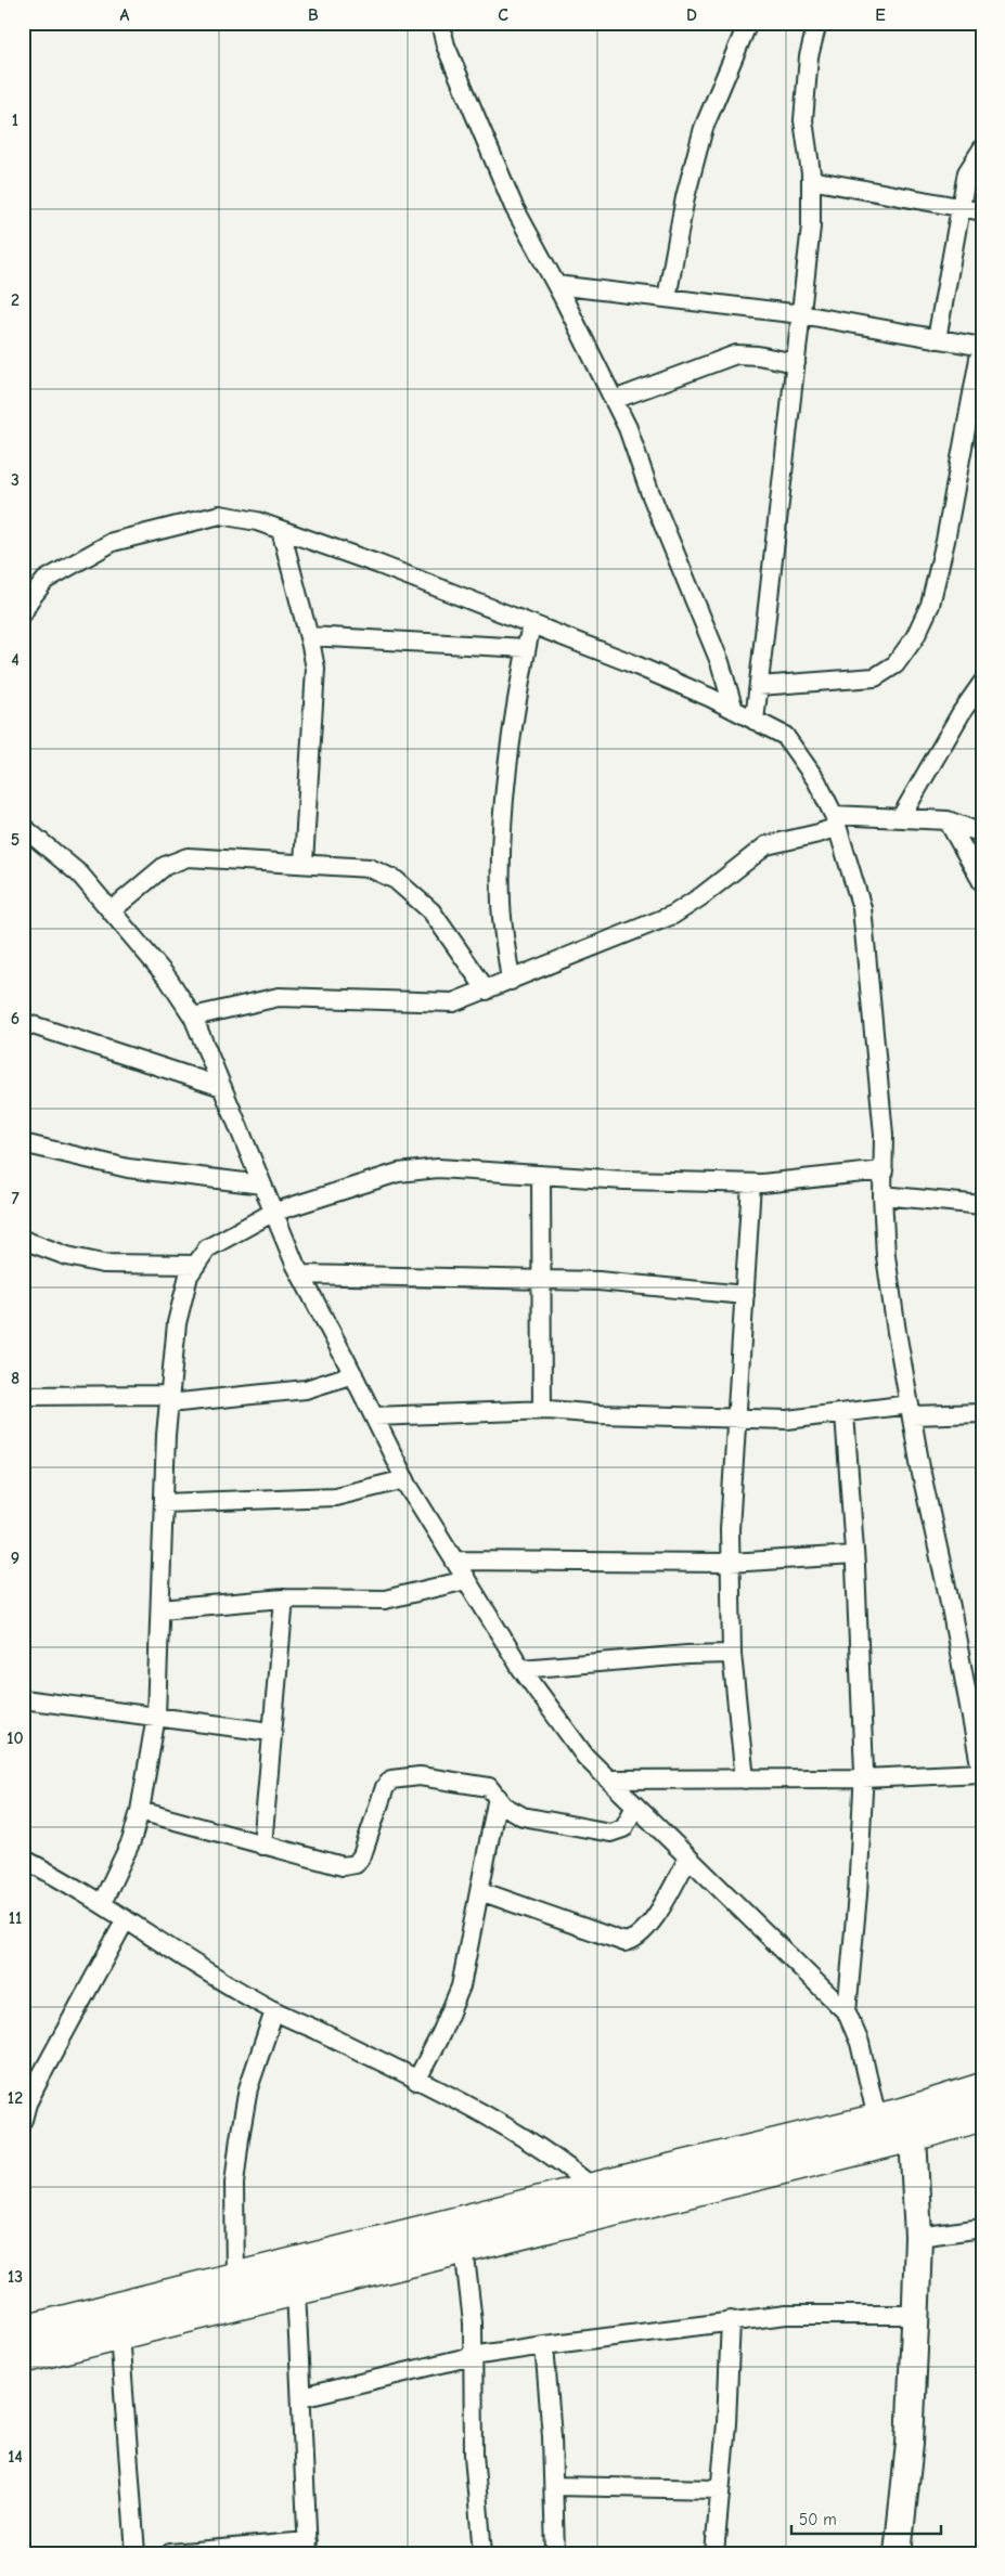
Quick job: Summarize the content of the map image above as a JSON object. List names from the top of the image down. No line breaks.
{"scale_bar":"50 m","grid":{"columns":["A","B","C","D","E"],"rows":["1","2","3","4","5","6","7","8","9","10","11","12","13","14"]}}
